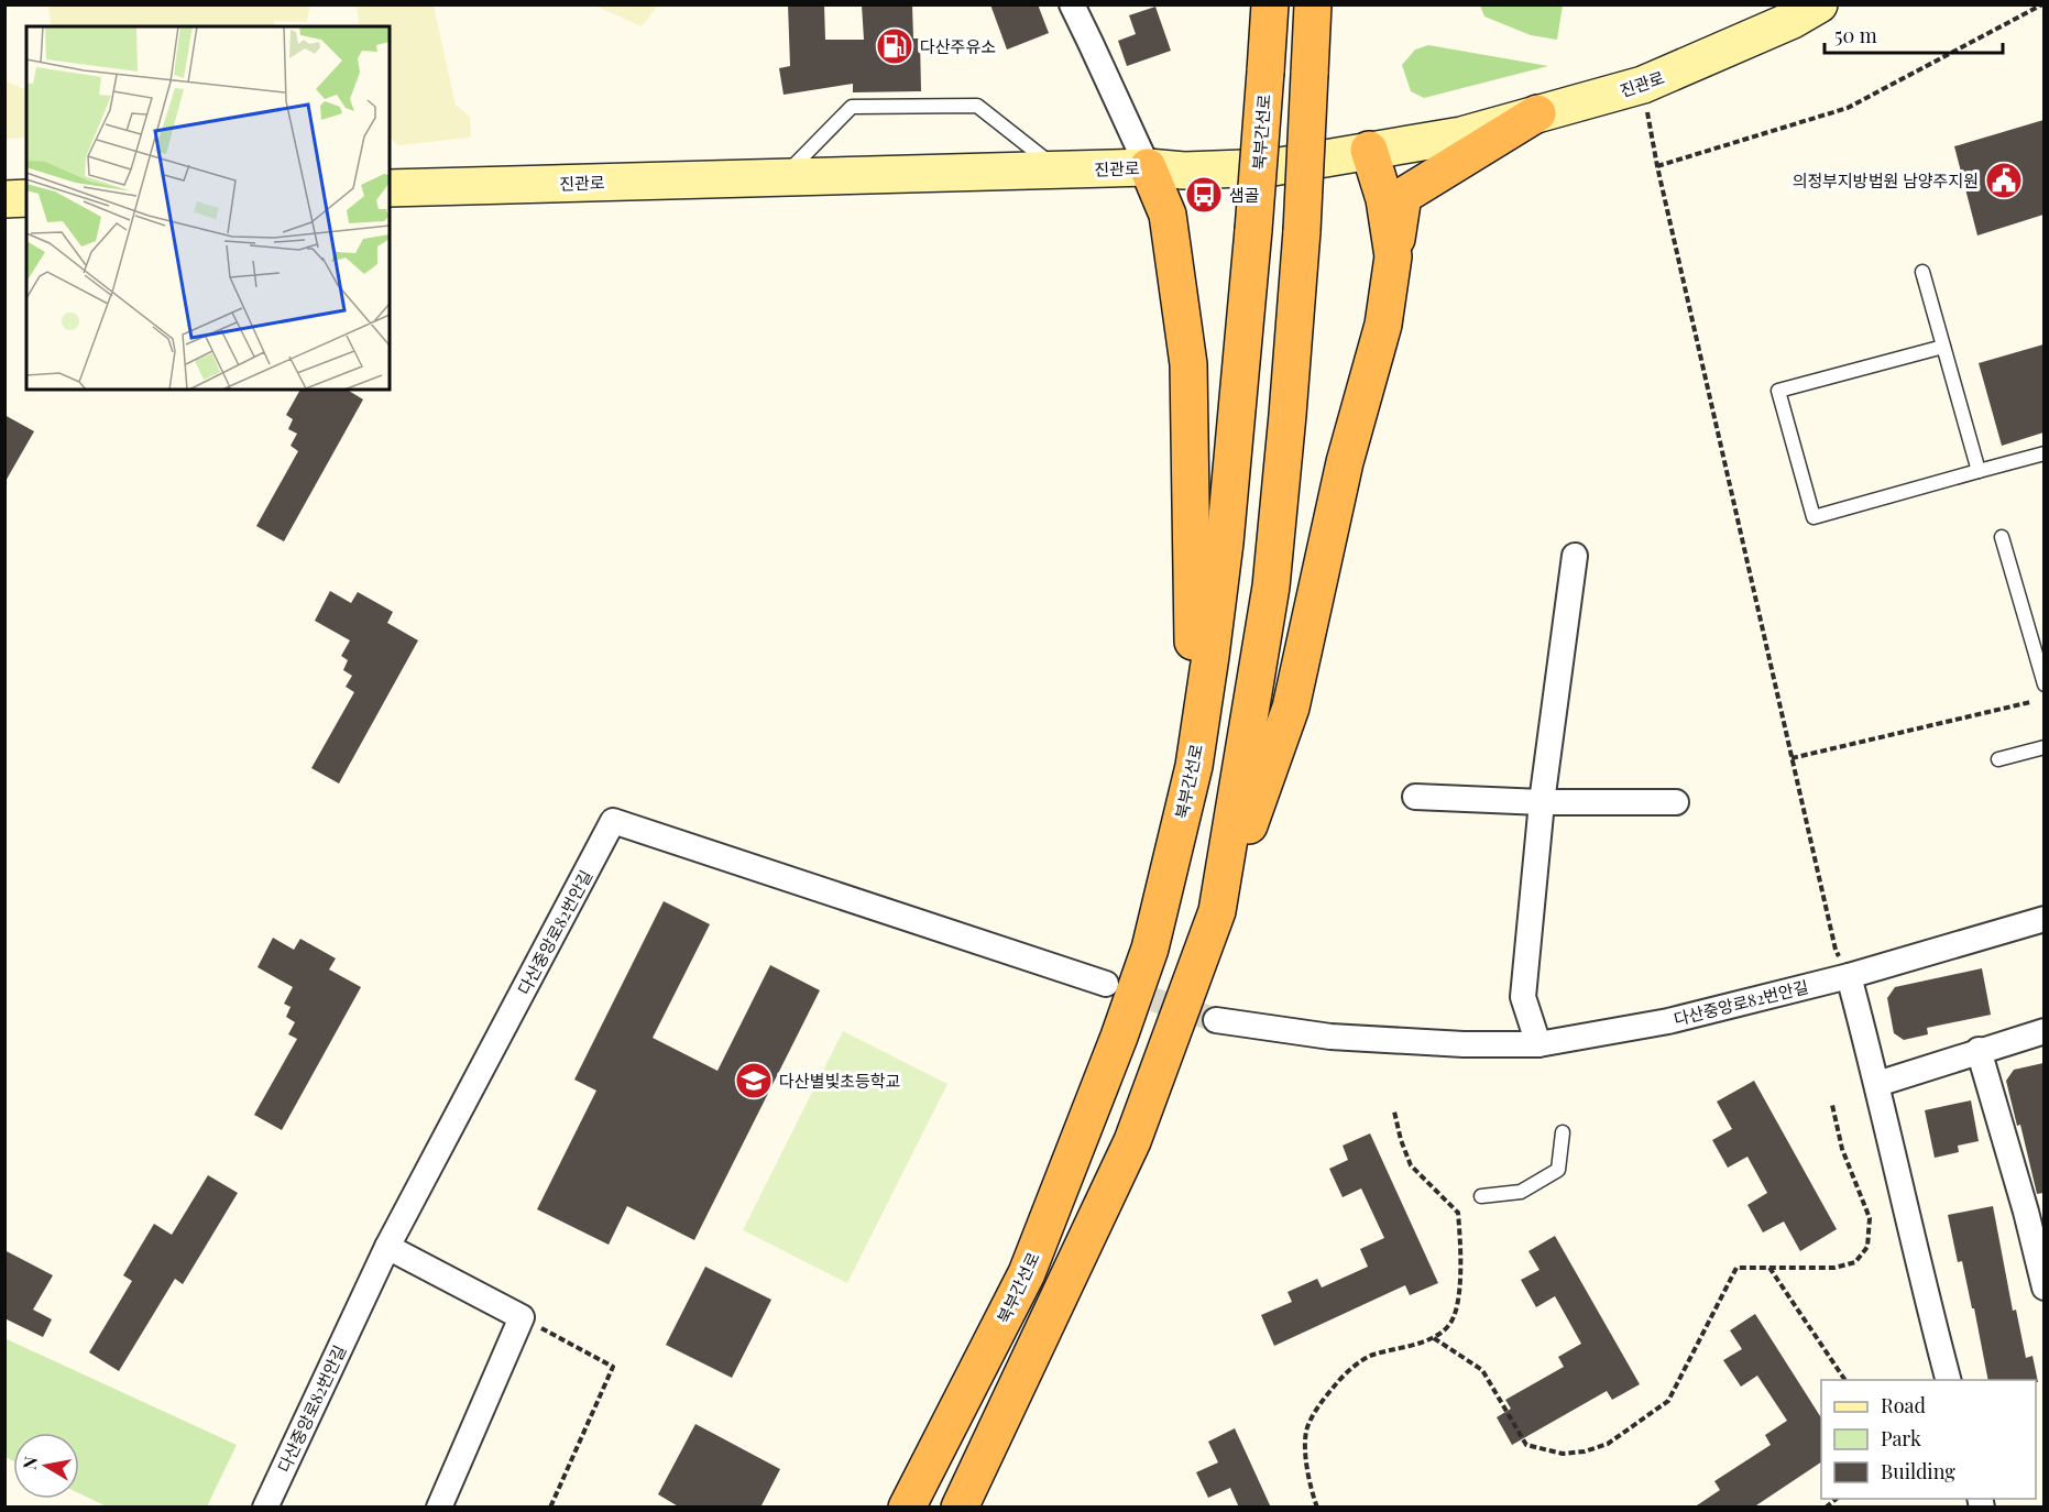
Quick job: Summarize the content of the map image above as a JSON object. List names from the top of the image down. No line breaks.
{"streets":{"highway":["북부간선로"],"main road":["진관로"],"street":["다산중앙로82번안길"]},"places":{"fuel station":["다산주유소"],"public building":["의정부지방법원 남양주지원"],"bus stop":["샘골"],"school or university":["다산별빛초등학교"]},"legend":["Road","Park","Building"],"scale_bar":"50 m","north":"left"}
